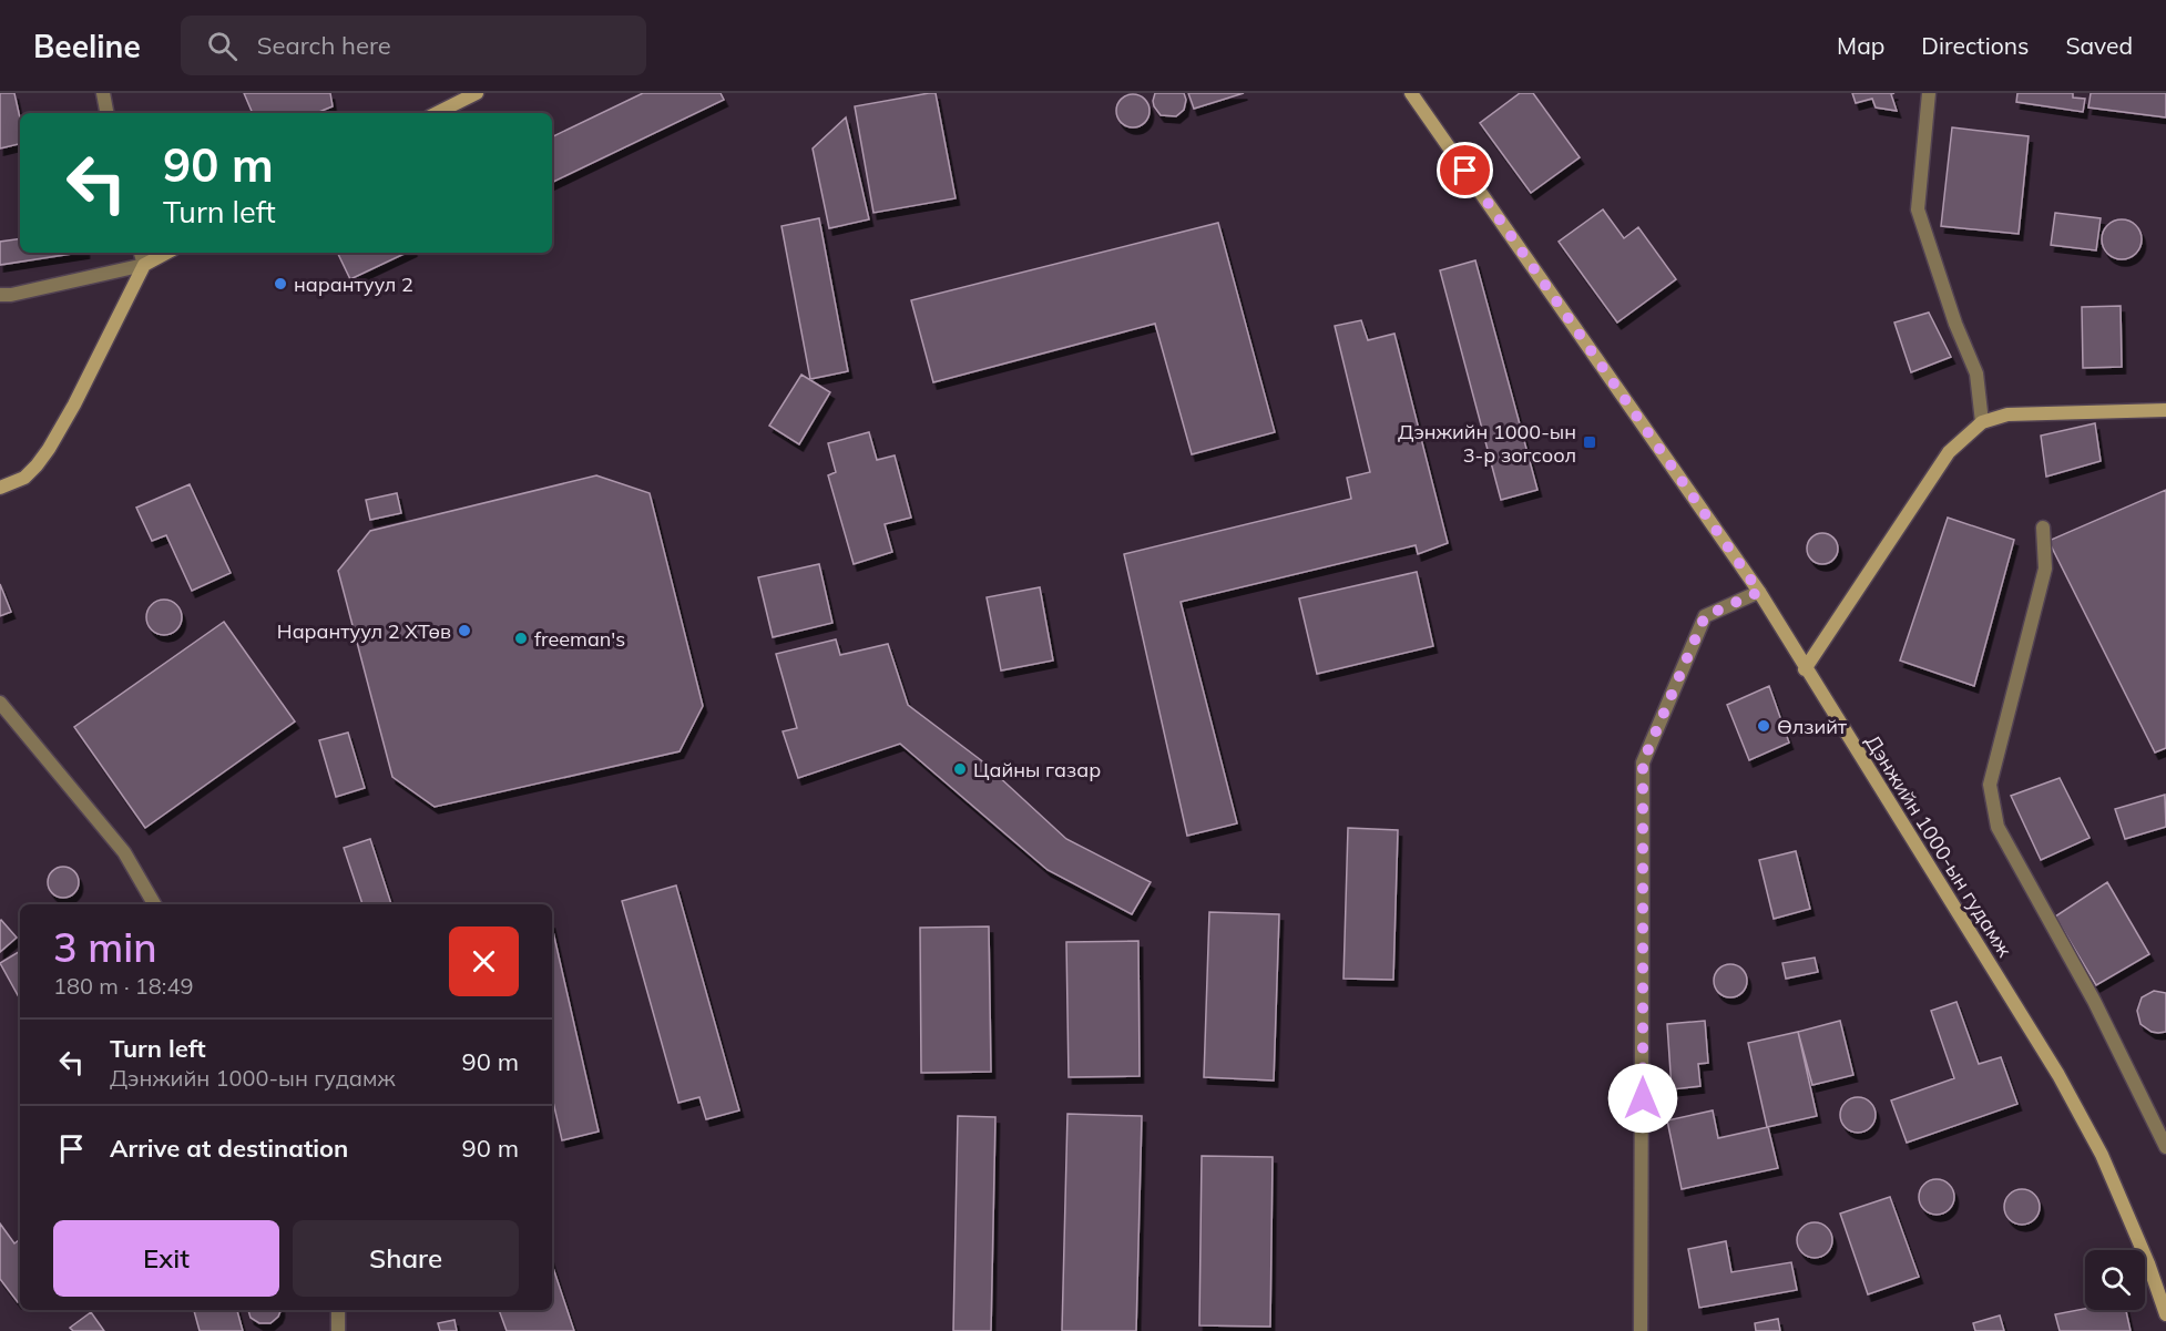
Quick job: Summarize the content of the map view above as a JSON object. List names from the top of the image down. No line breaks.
{"streets":{"main road":["Дэнжийн 1000-ын гудамж"]},"places":{"other":["нарантуул 2","Нарантуул 2 ХТөв","freeman's","Өлзийт","Цайны газар"],"transit":["Дэнжийн 1000-ын 3-р зогсоол"]},"page":{"header":"Beeline","search":"Search here","nav":["Map","Directions","Saved"],"turn":["90 m","Turn left"],"heading":["3 min","180 m · 18:49"],"list":[{"name":"Turn left","note":"Дэнжийн 1000-ын гудамж","value":"90 m"},{"name":"Arrive at destination","value":"90 m"}],"buttons":["Exit","Share"]}}
